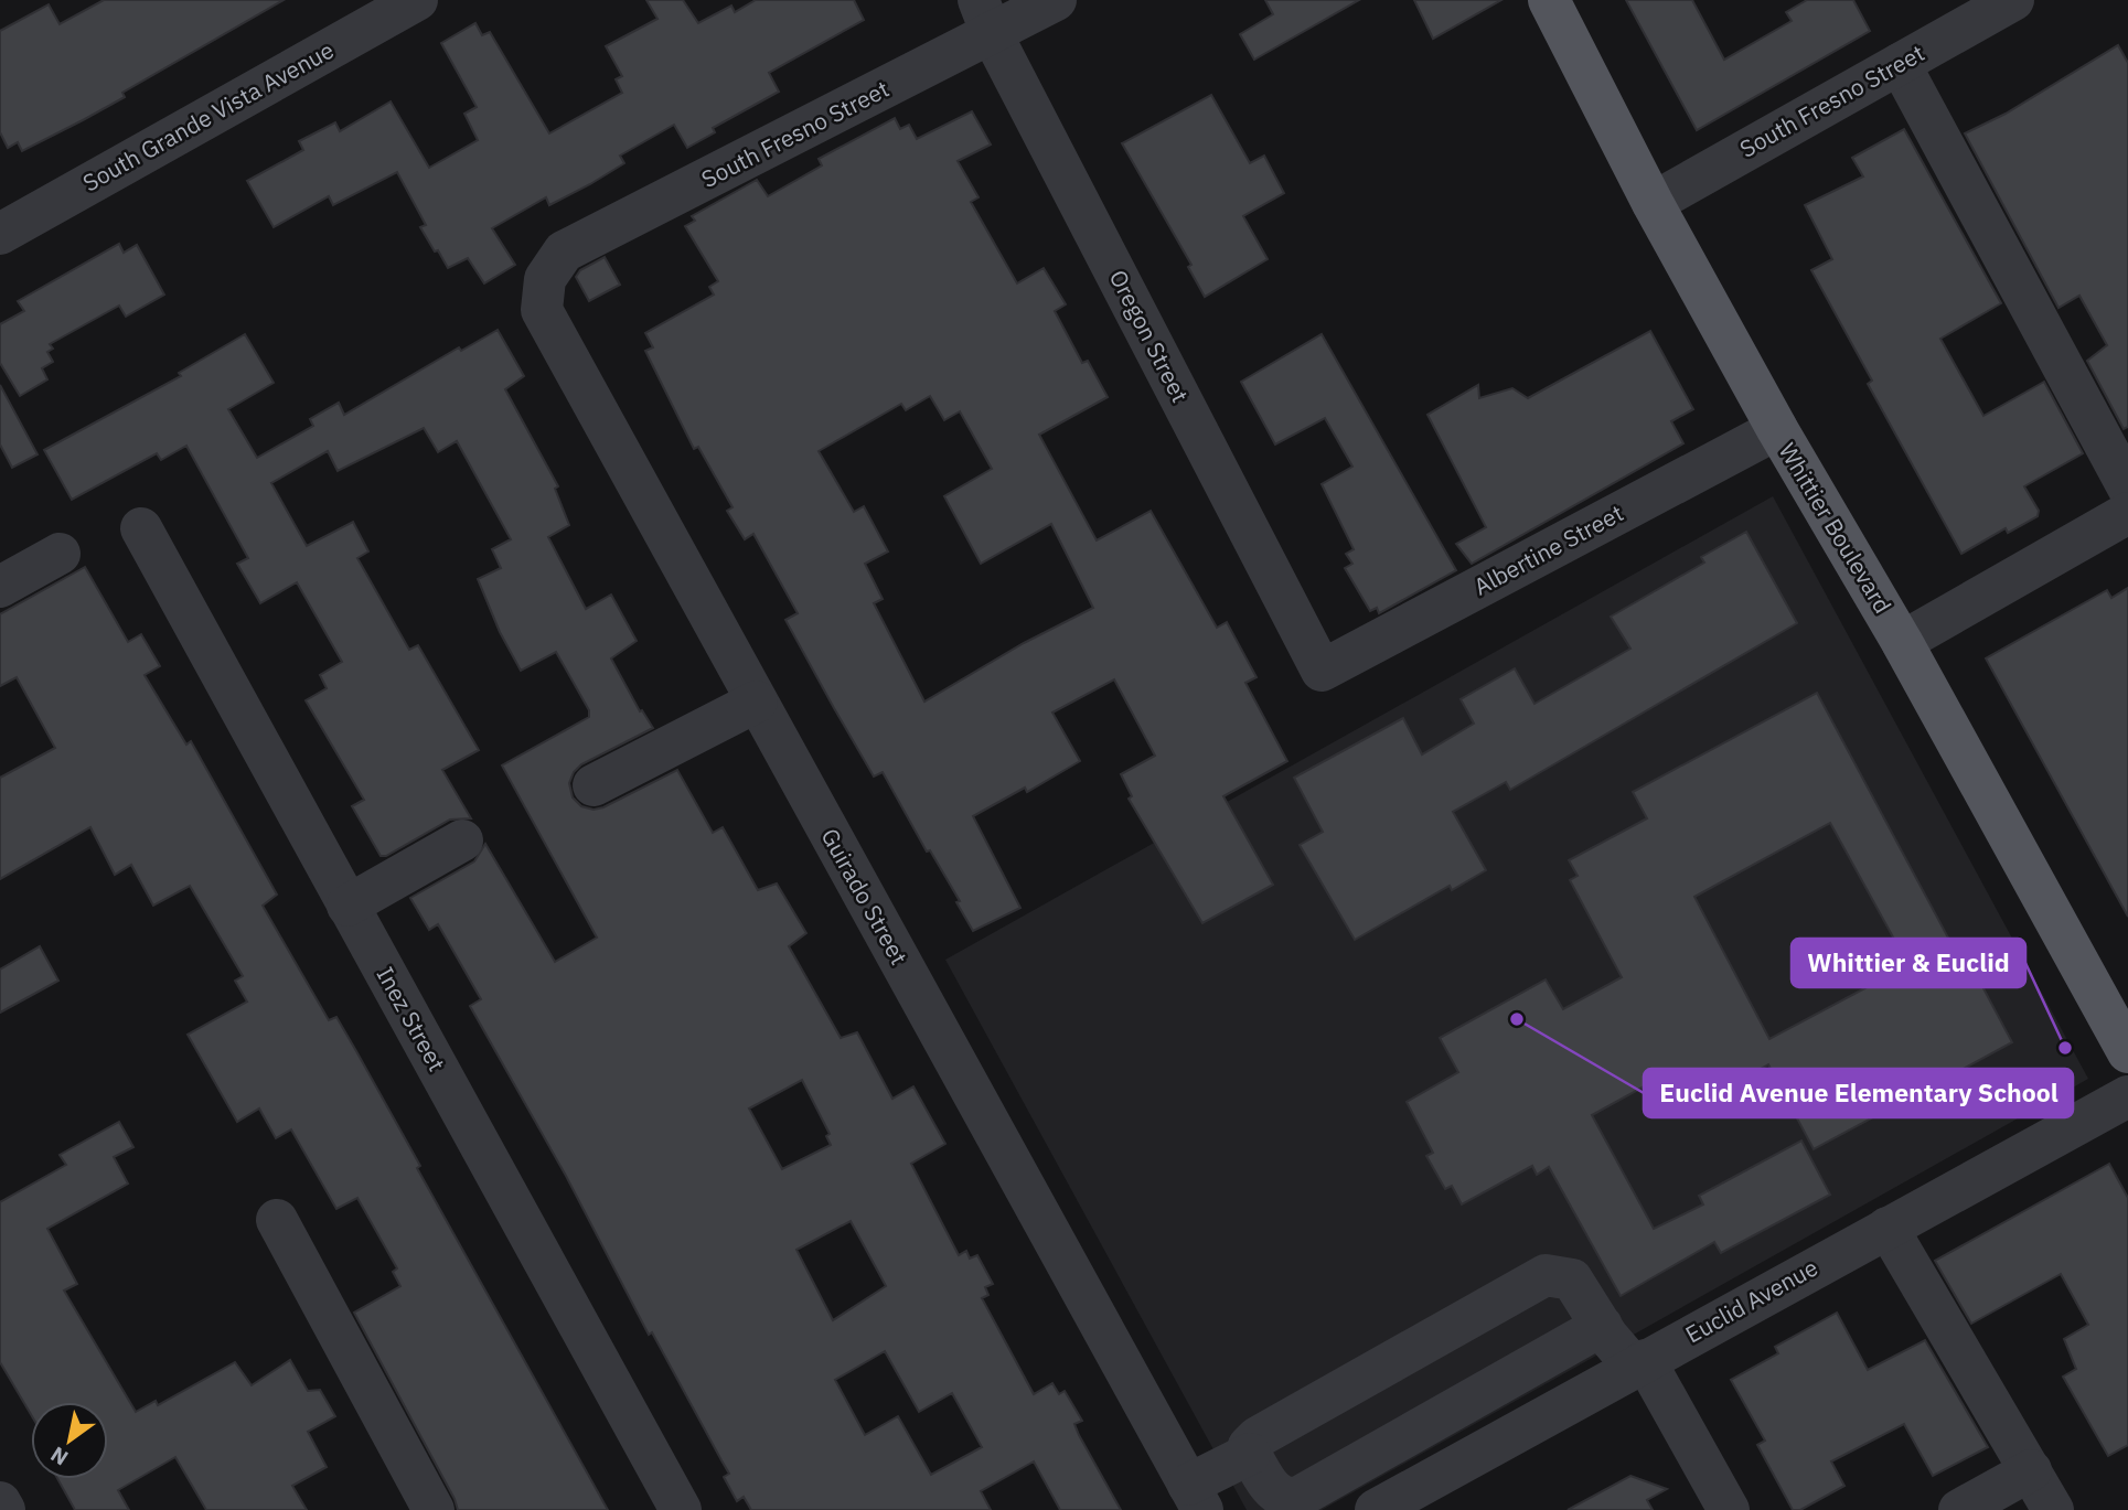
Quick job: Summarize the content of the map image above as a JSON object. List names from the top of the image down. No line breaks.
{"streets":{"main road":["Whittier Boulevard"],"street":["South Fresno Street","South Grande Vista Avenue","Oregon Street","Albertine Street","Guirado Street","Inez Street","Euclid Avenue"]},"crossings":[["South Fresno Street","Oregon Street"],["South Fresno Street","Whittier Boulevard"],["South Fresno Street","Guirado Street"],["Oregon Street","Albertine Street"],["Whittier Boulevard","Albertine Street"]],"places":["Euclid Avenue Elementary School","Whittier & Euclid"],"north":"bottom left"}
